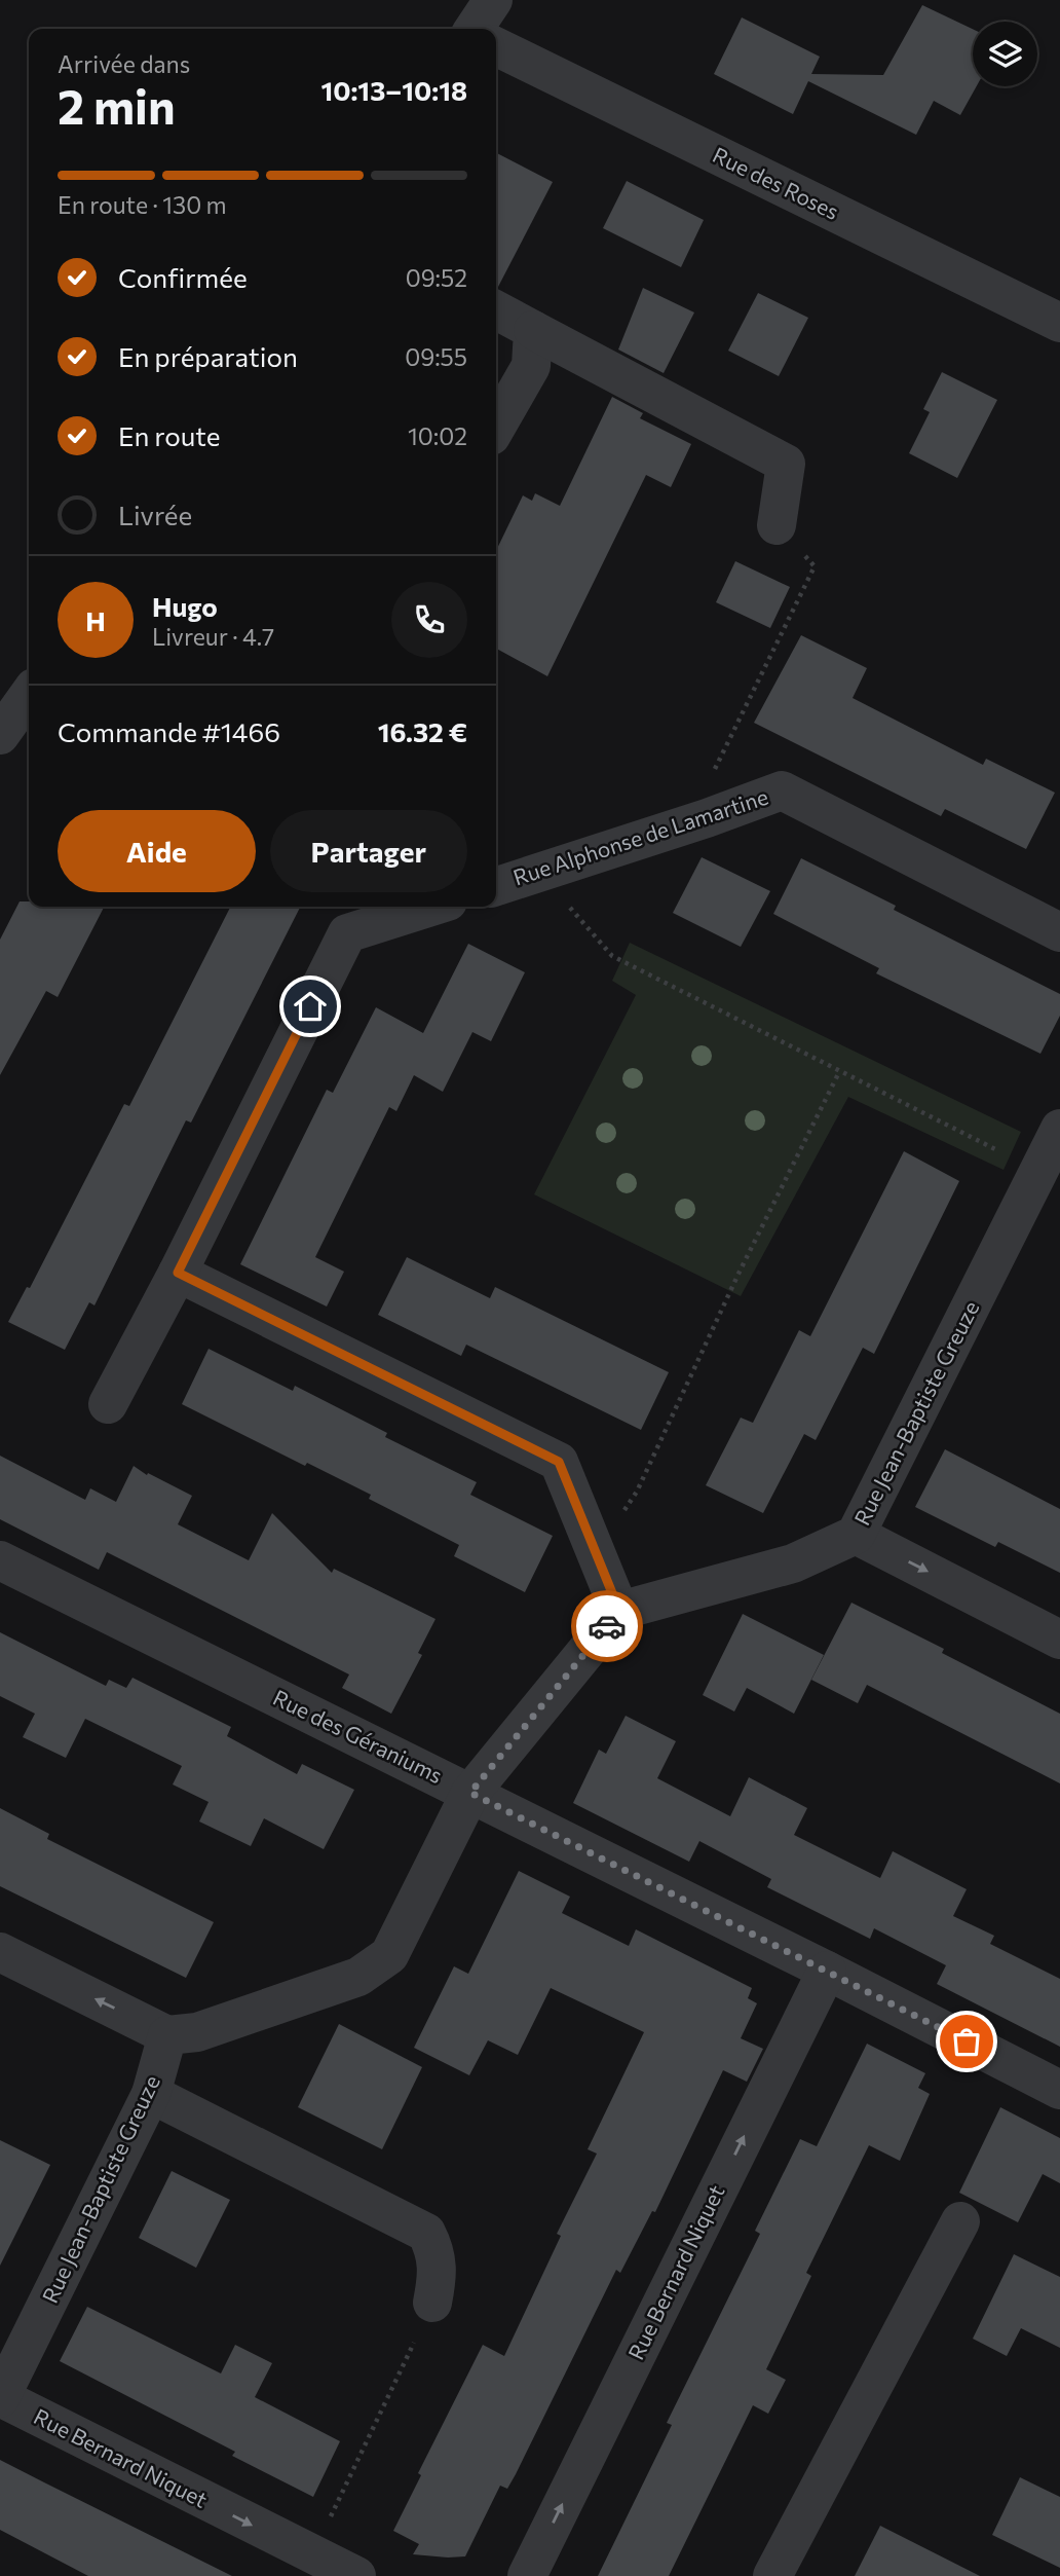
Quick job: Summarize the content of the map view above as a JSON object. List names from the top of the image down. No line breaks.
{"streets":{"street":["Rue des Roses","Rue Alphonse de Lamartine","Rue Jean-Baptiste Greuze","Rue des Géraniums","Rue Bernard Niquet"]},"crossings":[["Rue Jean-Baptiste Greuze","Rue Bernard Niquet"],["Rue des Géraniums","Rue Bernard Niquet"]],"page":{"heading":["2 min","Arrivée dans","10:13–10:18"],"panel":["Hugo","Livreur · 4.7","Commande #1466","16.32 €"],"bar":"En route · 130 m","list":[["Confirmée","09:52"],["En préparation","09:55"],["En route","10:02"],"Livrée"],"round":"H","buttons":["Aide","Partager"]}}
